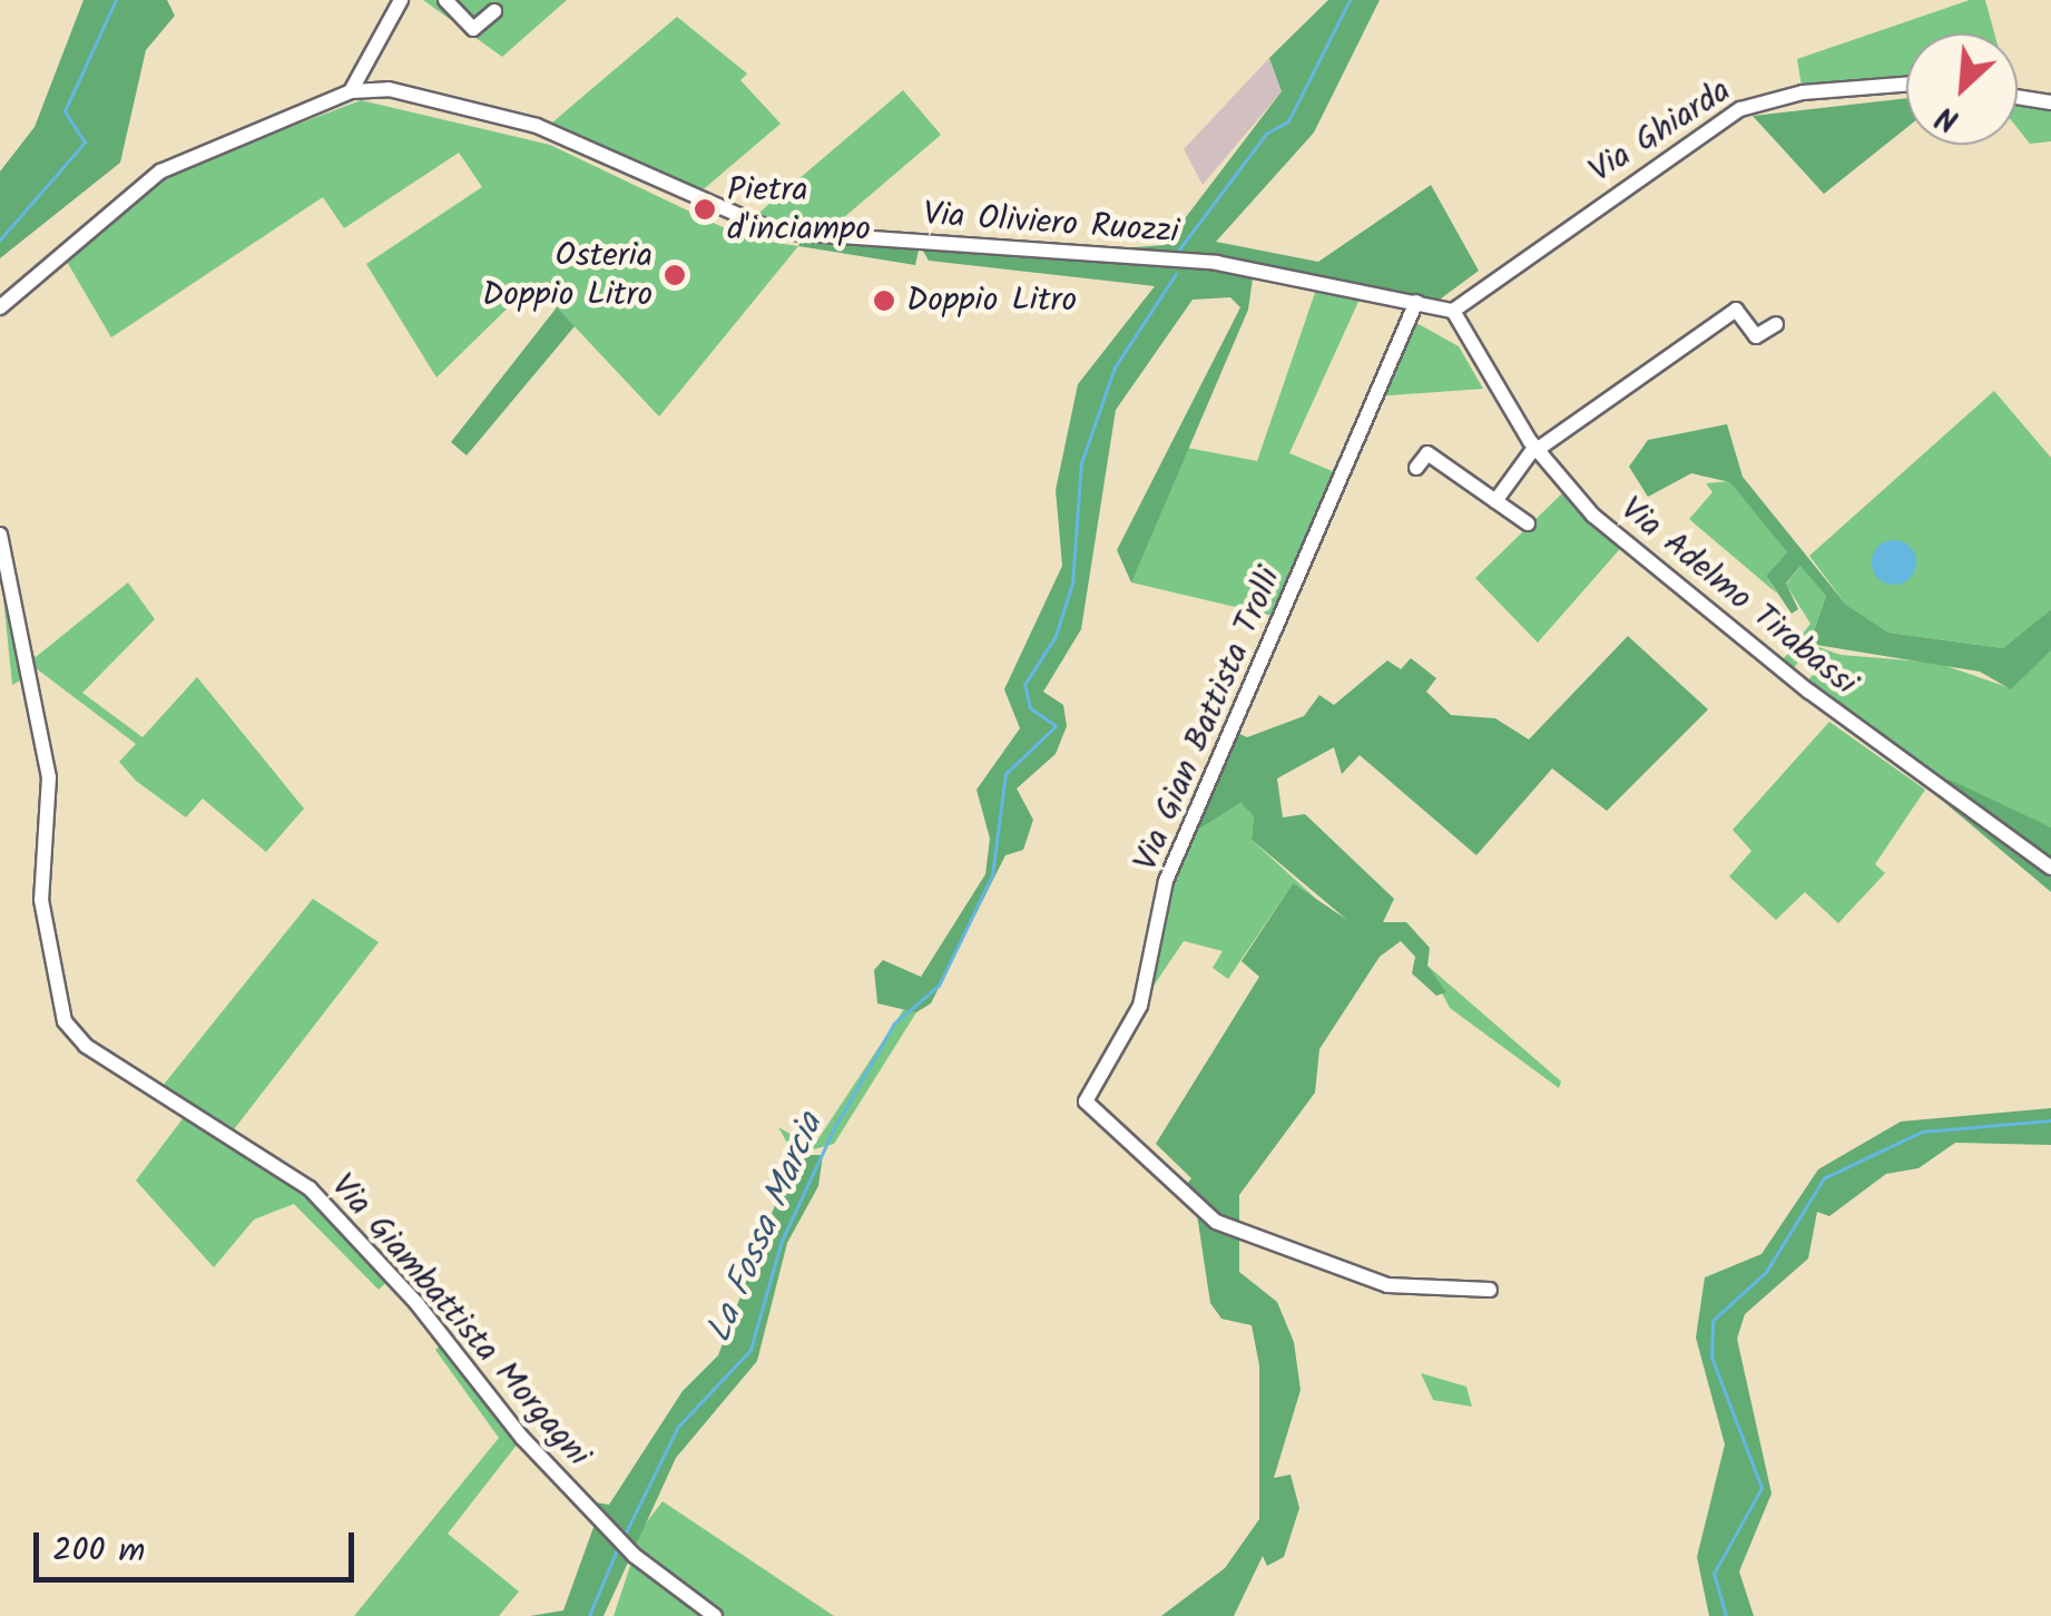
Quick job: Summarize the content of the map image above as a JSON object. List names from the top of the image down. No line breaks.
{"streets":{"street":["Via Ghiarda","Via Oliviero Ruozzi","Via Adelmo Tirabassi","Via Gian Battista Trolli","Via Giambattista Morgagni"]},"crossings":[["Via Ghiarda","Via Oliviero Ruozzi"],["Via Ghiarda","Via Adelmo Tirabassi"],["Via Oliviero Ruozzi","Via Adelmo Tirabassi"],["Via Oliviero Ruozzi","Via Gian Battista Trolli"]],"water":["La Fossa Marcia"],"places":["Pietra d'inciampo","Osteria Doppio Litro","Doppio Litro"],"scale_bar":"200 m","north":"bottom left"}
